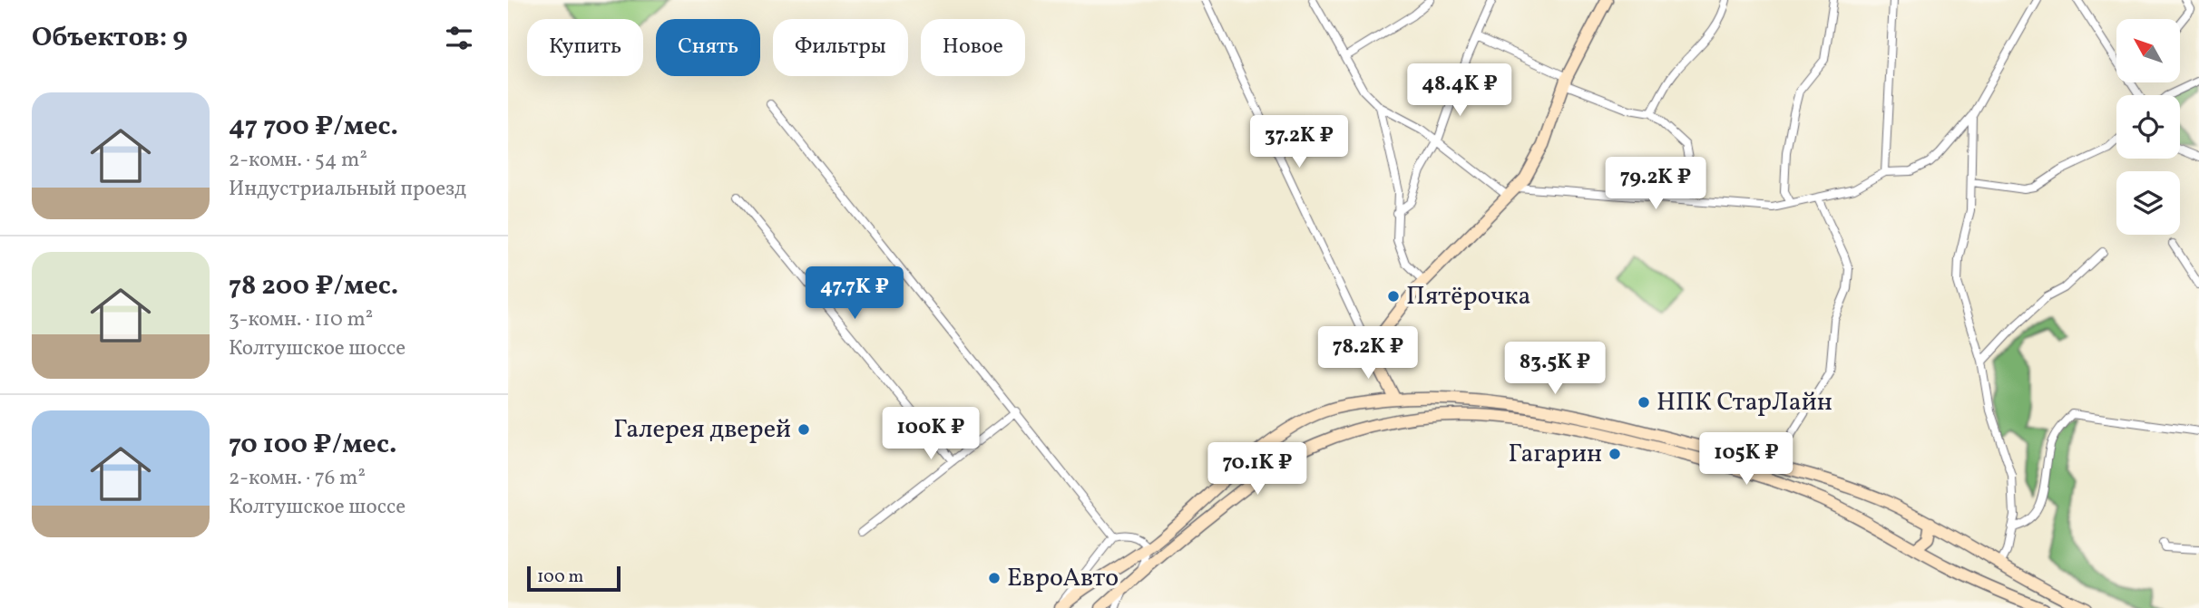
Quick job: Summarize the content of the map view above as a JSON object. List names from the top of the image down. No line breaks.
{"places":["Пятёрочка","НПК СтарЛайн","Галерея дверей","Гагарин","ЕвроАвто"],"scale_bar":"100 m","north":"top left","page":{"heading":"Объектов: 9","chip":["Купить","Снять","Фильтры","Новое"],"price":["48.4K ₽","37.2K ₽","79.2K ₽","47.7K ₽","78.2K ₽","83.5K ₽","100K ₽","105K ₽","70.1K ₽"],"list":[{"name":"47 700 ₽/мес.","note":"2-комн. · 54 m² · Индустриальный проезд"},{"name":"78 200 ₽/мес.","note":"3-комн. · 110 m² · Колтушское шоссе"},{"name":"70 100 ₽/мес.","note":"2-комн. · 76 m² · Колтушское шоссе"}],"scale":"100 m"}}
